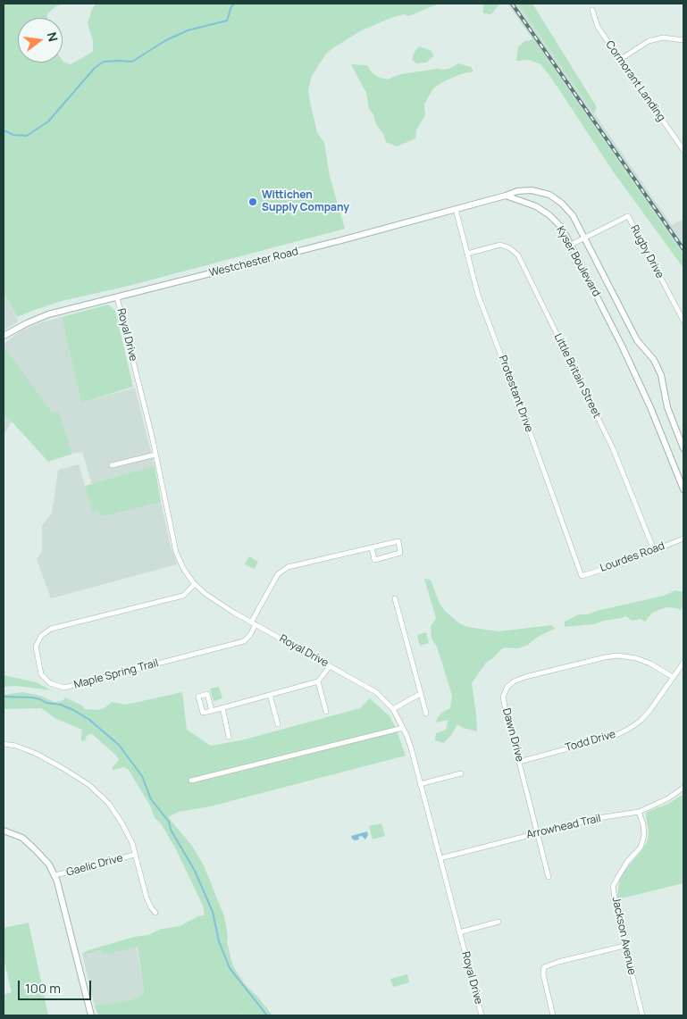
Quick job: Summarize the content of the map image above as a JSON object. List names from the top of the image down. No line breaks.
{"streets":{"street":["Cormorant Landing","Rugby Drive","Kyser Boulevard","Westchester Road","Royal Drive","Little Britain Street","Protestant Drive","Lourdes Road","Maple Spring Trail","Dawn Drive","Todd Drive","Arrowhead Trail","Gaelic Drive","Jackson Avenue"]},"crossings":[["Rugby Drive","Kyser Boulevard"],["Kyser Boulevard","Westchester Road"],["Westchester Road","Royal Drive"],["Westchester Road","Protestant Drive"],["Royal Drive","Maple Spring Trail"],["Royal Drive","Arrowhead Trail"],["Little Britain Street","Protestant Drive"],["Little Britain Street","Lourdes Road"],["Protestant Drive","Lourdes Road"],["Dawn Drive","Todd Drive"],["Dawn Drive","Arrowhead Trail"],["Arrowhead Trail","Jackson Avenue"]],"places":["Wittichen Supply Company"],"scale_bar":"100 m","north":"right"}
